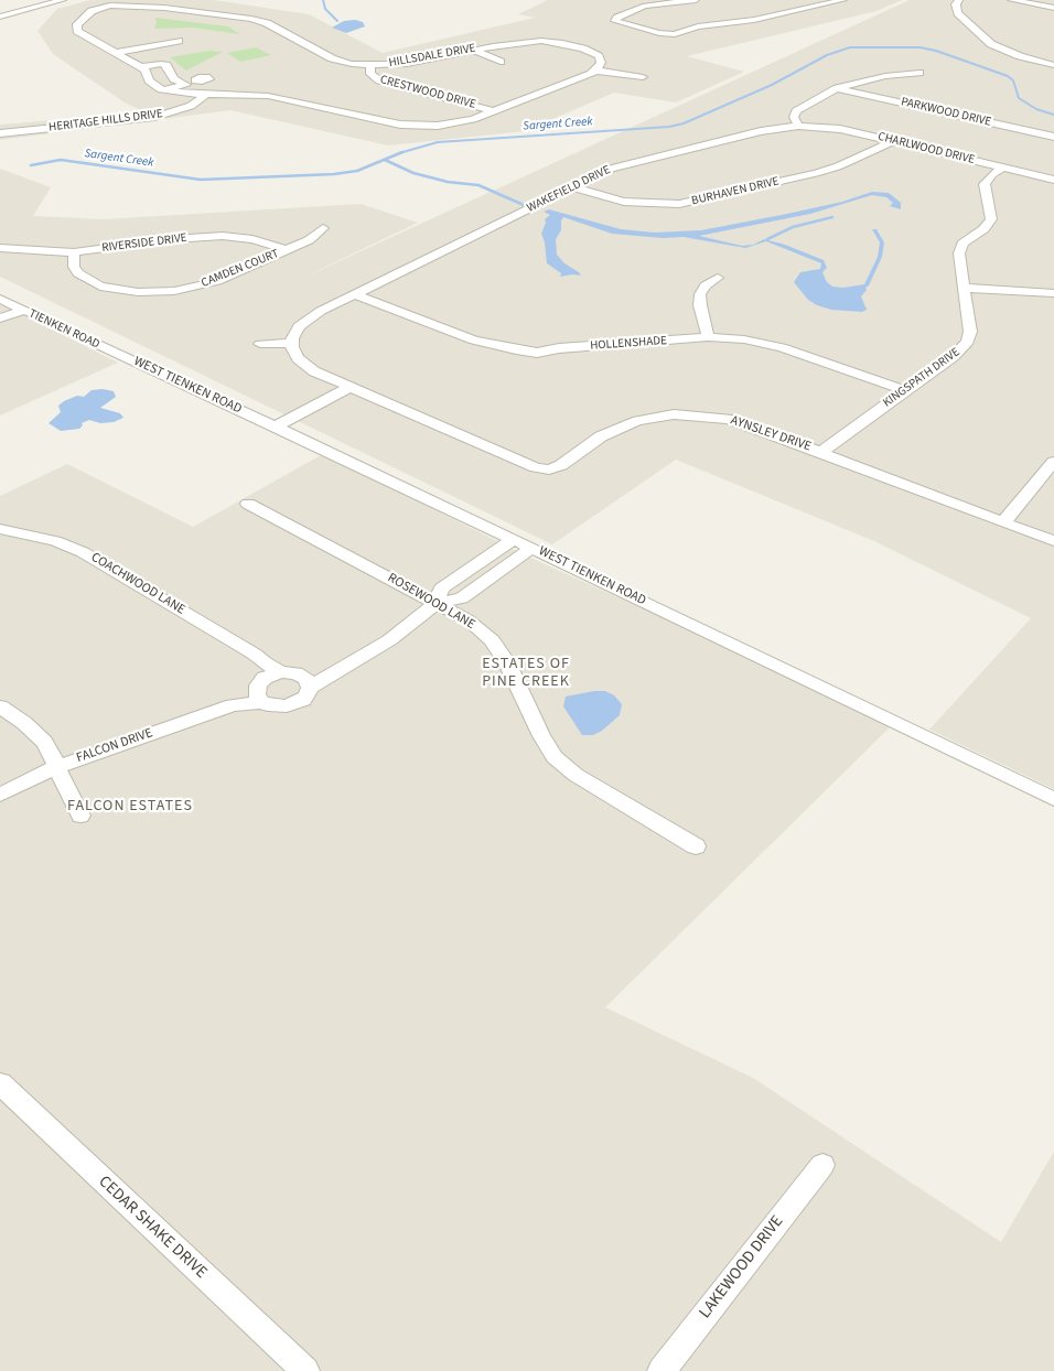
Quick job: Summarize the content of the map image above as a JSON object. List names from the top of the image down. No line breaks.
{"streets":{"street":["HILLSDALE DRIVE","CRESTWOOD DRIVE","PARKWOOD DRIVE","HERITAGE HILLS DRIVE","CHARLWOOD DRIVE","WAKEFIELD DRIVE","BURHAVEN DRIVE","RIVERSIDE DRIVE","CAMDEN COURT","TIENKEN ROAD","HOLLENSHADE","KINGSPATH DRIVE","WEST TIENKEN ROAD","AYNSLEY DRIVE","COACHWOOD LANE","ROSEWOOD LANE","FALCON DRIVE","CEDAR SHAKE DRIVE","LAKEWOOD DRIVE"]},"crossings":[["HILLSDALE DRIVE","CRESTWOOD DRIVE"],["CHARLWOOD DRIVE","WAKEFIELD DRIVE"],["CHARLWOOD DRIVE","BURHAVEN DRIVE"],["CHARLWOOD DRIVE","KINGSPATH DRIVE"],["WAKEFIELD DRIVE","BURHAVEN DRIVE"],["WAKEFIELD DRIVE","HOLLENSHADE"],["RIVERSIDE DRIVE","CAMDEN COURT"],["TIENKEN ROAD","WEST TIENKEN ROAD"],["HOLLENSHADE","KINGSPATH DRIVE"],["KINGSPATH DRIVE","AYNSLEY DRIVE"],["COACHWOOD LANE","FALCON DRIVE"]],"districts":["ESTATES OF PINE CREEK","FALCON ESTATES"],"water":["Sargent Creek"]}
